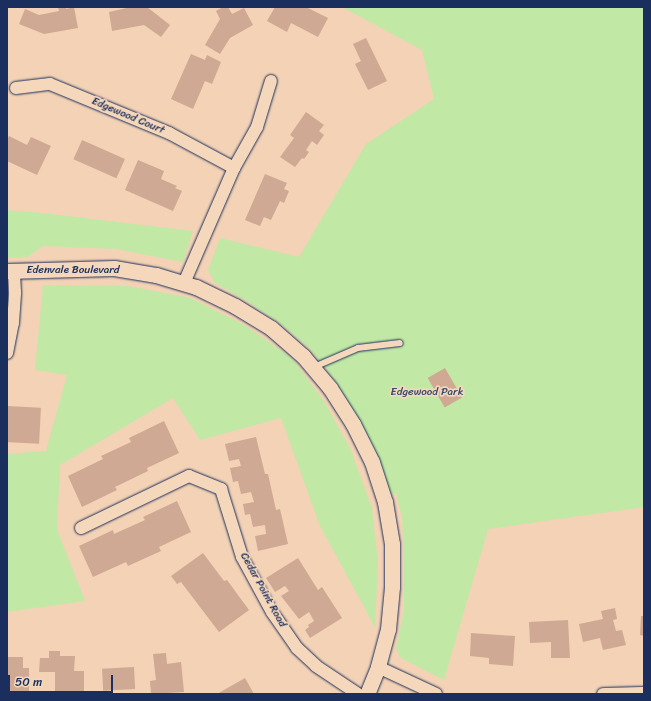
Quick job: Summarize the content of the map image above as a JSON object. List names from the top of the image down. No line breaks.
{"streets":{"street":["Edgewood Court","Edenvale Boulevard","Cedar Point Road"]},"parks":["Edgewood Park"],"scale_bar":"50 m"}
